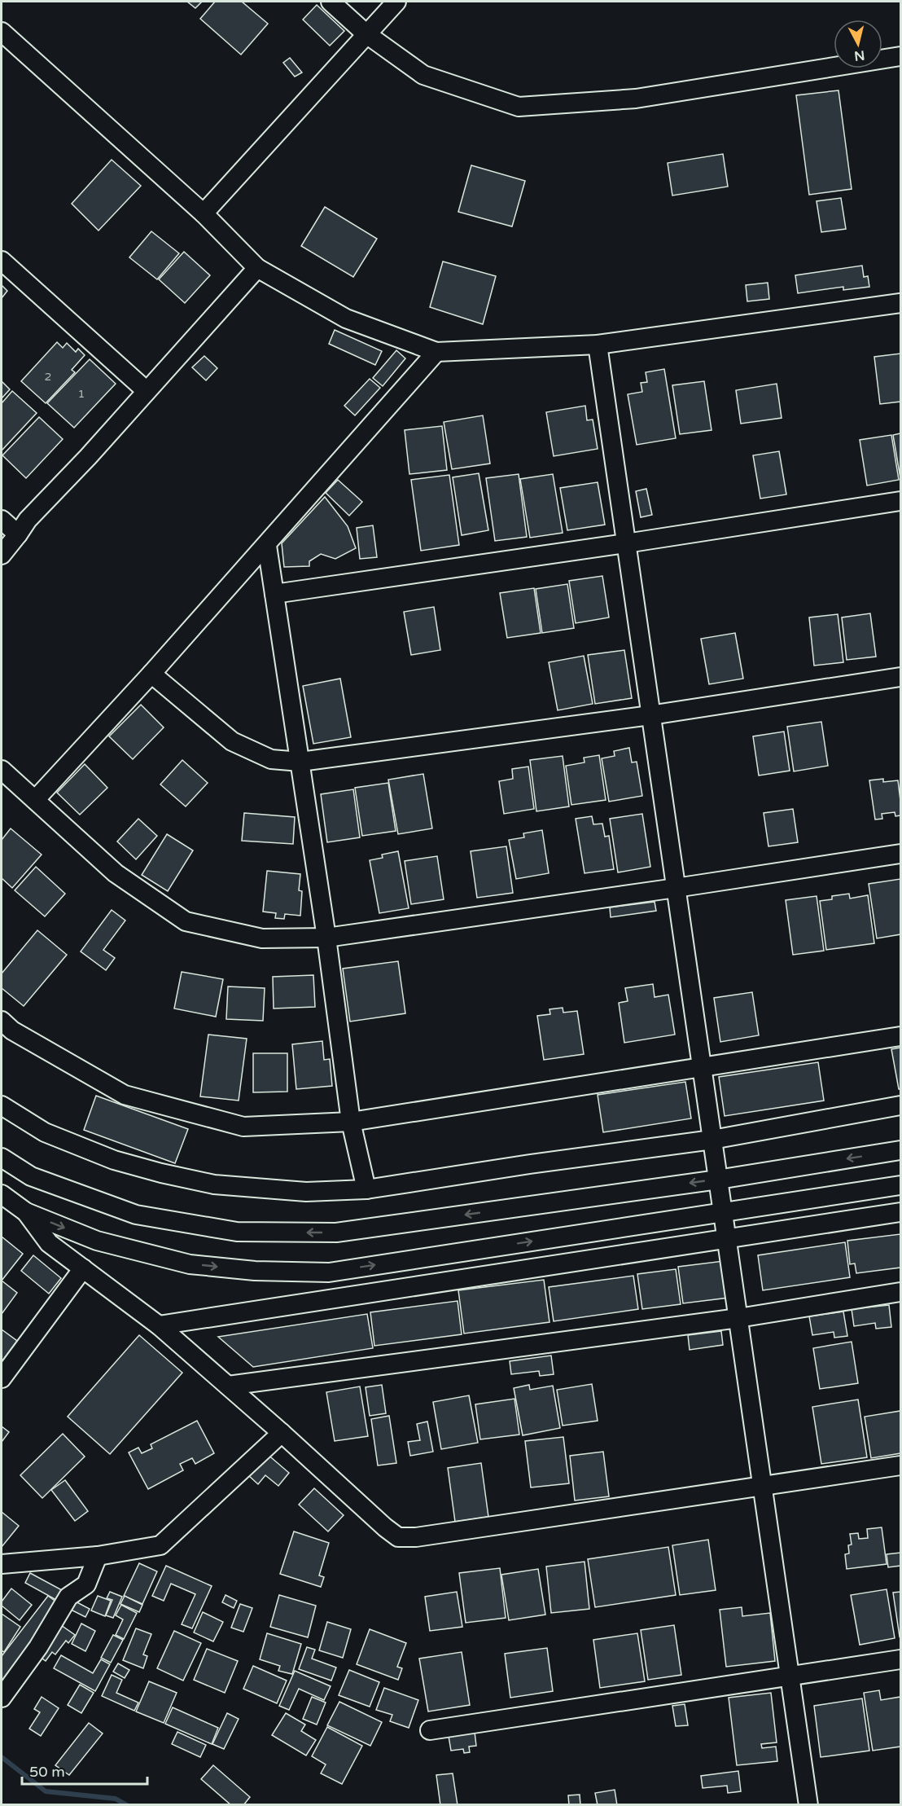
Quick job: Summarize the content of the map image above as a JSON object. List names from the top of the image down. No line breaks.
{"house_numbers":["2","1"],"scale_bar":"50 m","north":"bottom"}
